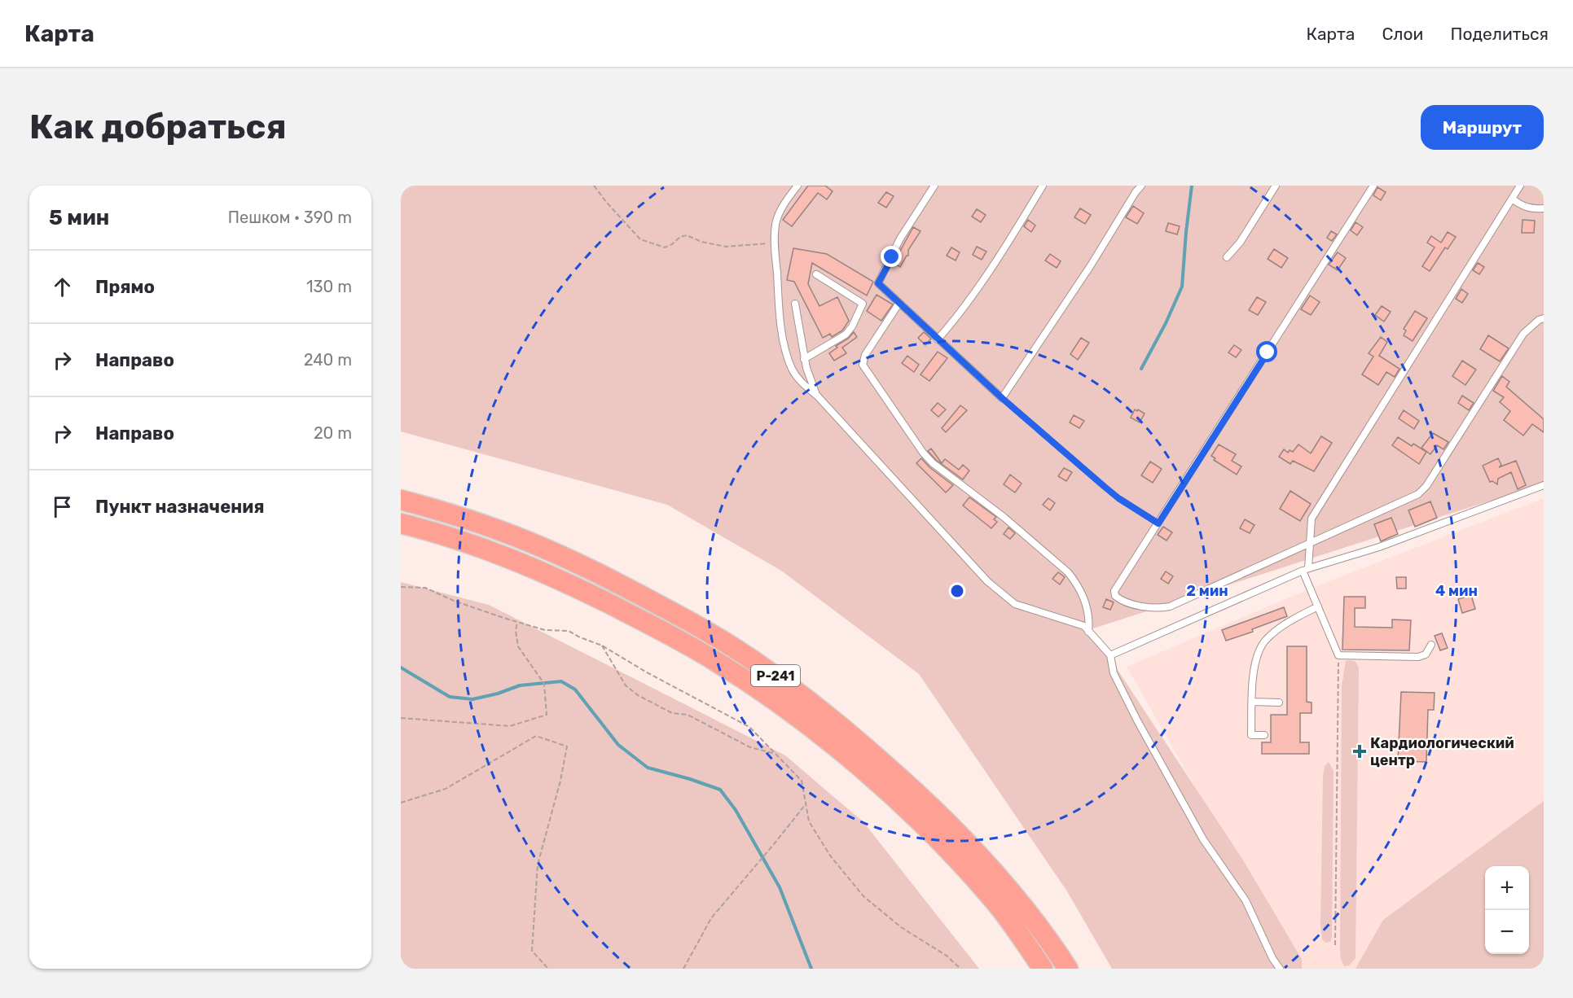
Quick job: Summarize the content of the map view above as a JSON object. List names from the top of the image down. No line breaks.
{"streets":{"highway":["Р-241"]},"places":{"health":["Кардиологический центр"]},"page":{"header":"Карта","nav":["Карта","Слои","Поделиться"],"buttons":"Маршрут","title":"Как добраться","heading":["5 мин","Пешком · 390 m"],"list":[["Прямо","130 m"],["Направо","240 m"],["Направо","20 m"],"Пункт назначения"],"map_buttons":["+","−"]},"rings":["2 мин","4 мин"]}
